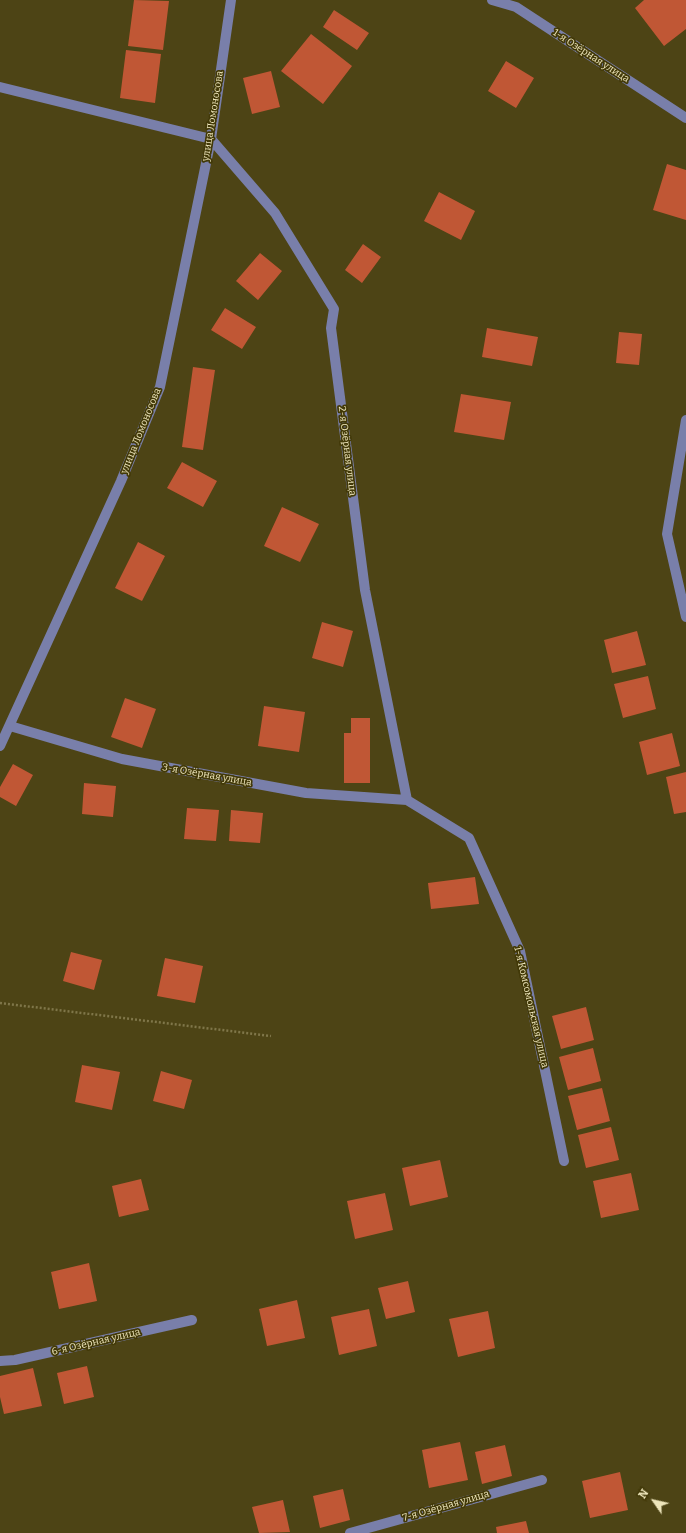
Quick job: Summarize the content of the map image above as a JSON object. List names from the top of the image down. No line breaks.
{"streets":{"street":["1-я Озёрная улица","улица Ломоносова","2-я Озёрная улица","3-я Озёрная улица","1-я Комсомольская улица","6-я Озёрная улица","7-я Озёрная улица"]},"crossings":[["улица Ломоносова","2-я Озёрная улица"],["улица Ломоносова","3-я Озёрная улица"],["2-я Озёрная улица","3-я Озёрная улица"],["2-я Озёрная улица","1-я Комсомольская улица"],["3-я Озёрная улица","1-я Комсомольская улица"]],"north":"top left"}
